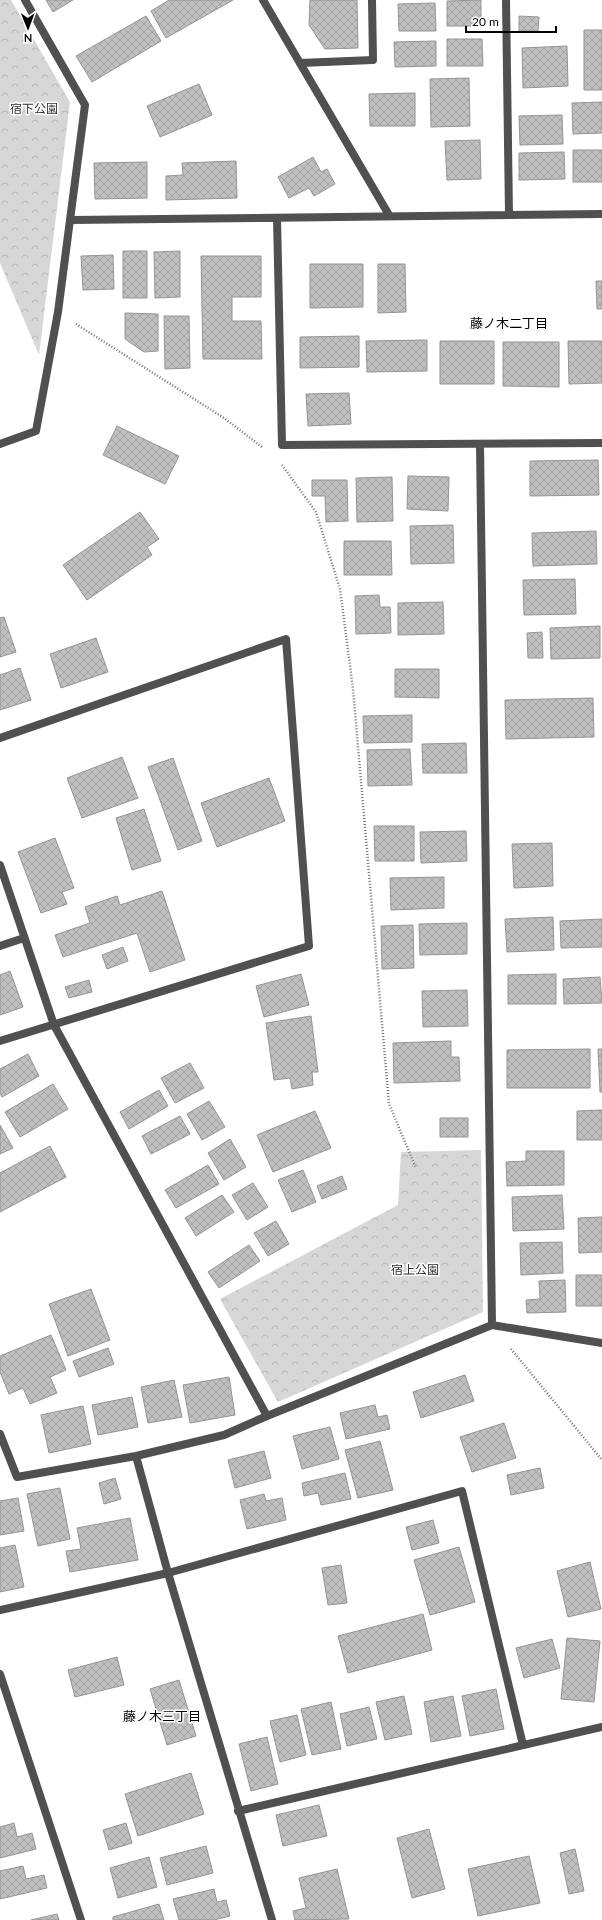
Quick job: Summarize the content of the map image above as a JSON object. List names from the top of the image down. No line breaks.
{"districts":["藤ノ木二丁目","藤ノ木三丁目"],"parks":["宿下公園","宿上公園"],"scale_bar":"20 m","north":"bottom"}
